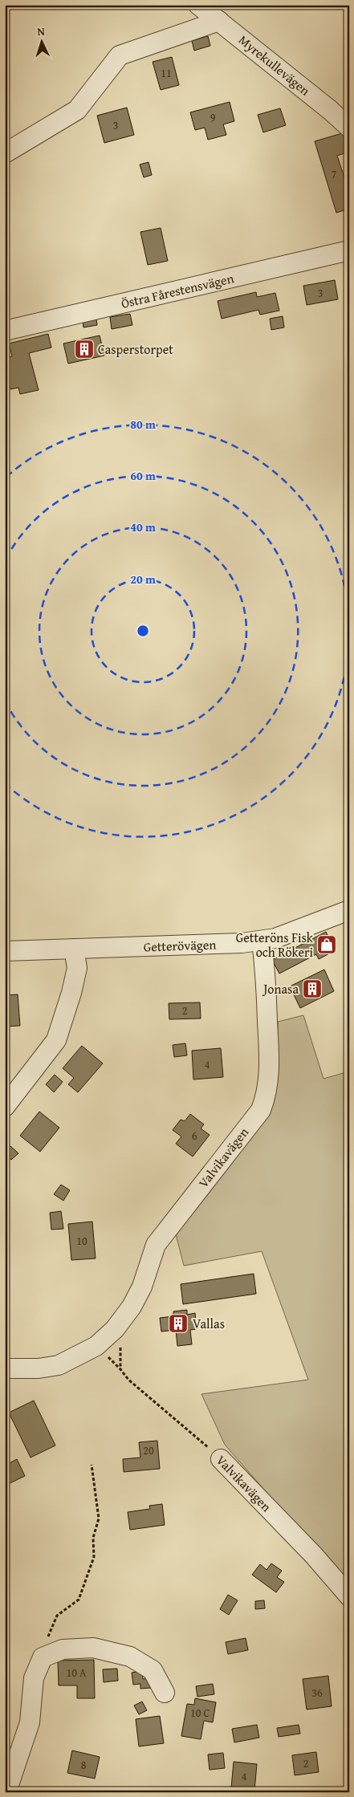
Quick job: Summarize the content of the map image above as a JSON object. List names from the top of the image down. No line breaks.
{"streets":{"street":["Myrekullevägen","Östra Fårestensvägen","Getterövägen","Valvikavägen"]},"crossings":[["Getterövägen","Valvikavägen"]],"places":{"building":["Casperstorpet","Jonasa","Vallas"],"shop":["Getteröns Fisk och Rökeri"]},"house_numbers":["11","9","3","7","3","2","4","6","10","20","10 A","36","10 C","2","8","4"],"north":"top","rings":["80 m","60 m","40 m","20 m"]}
